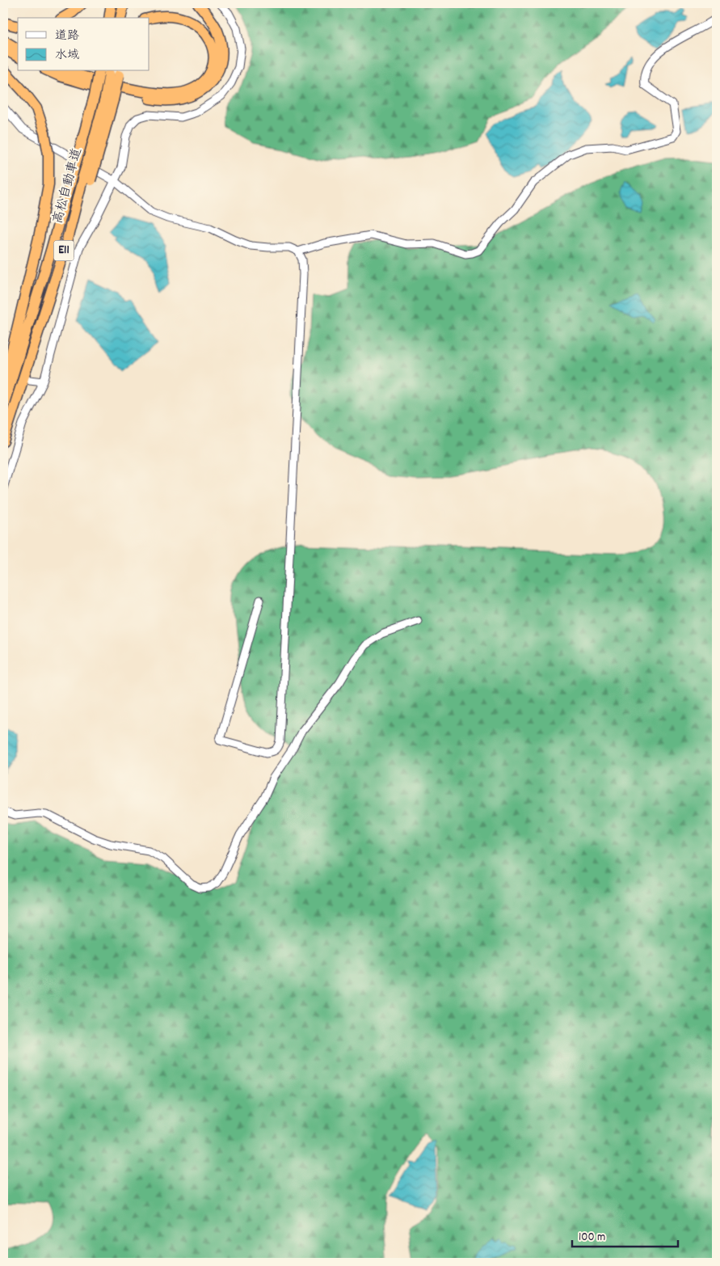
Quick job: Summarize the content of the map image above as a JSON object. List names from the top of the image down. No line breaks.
{"streets":{"highway":["高松自動車道","E11"]},"legend":["道路","水域"],"scale_bar":"100 m"}
